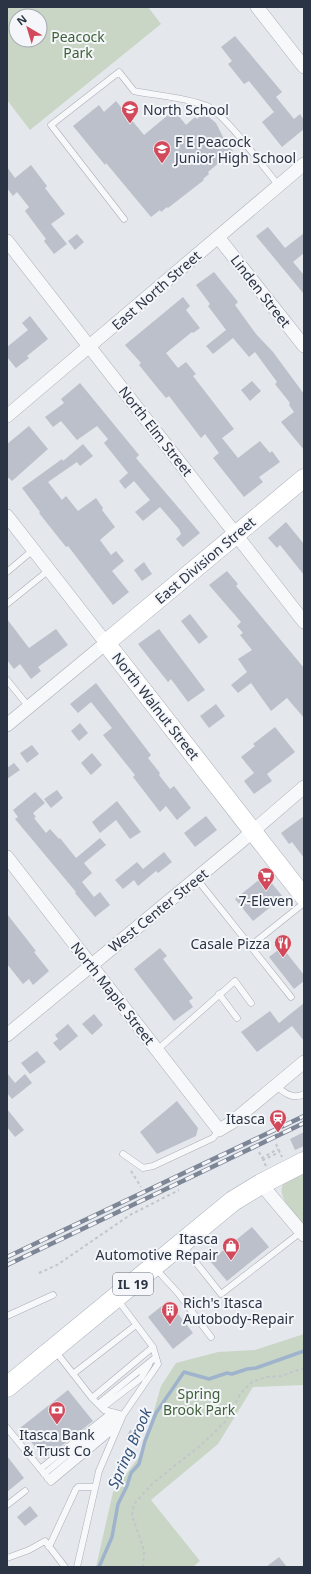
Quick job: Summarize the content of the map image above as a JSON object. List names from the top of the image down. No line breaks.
{"streets":{"main road":["IL 19"],"street":["East North Street","Linden Street","North Elm Street","East Division Street","North Walnut Street","West Center Street","North Maple Street"]},"crossings":[["East North Street","Linden Street"],["East North Street","North Elm Street"],["North Elm Street","East Division Street"],["East Division Street","North Walnut Street"],["North Walnut Street","West Center Street"],["West Center Street","North Maple Street"]],"water":["Spring Brook"],"parks":["Peacock Park","Spring Brook Park"],"places":{"school or university":["North School","F E Peacock Junior High School"],"supermarket":["7-Eleven"],"restaurant":["Casale Pizza"],"station":["Itasca"],"shop":["Itasca Automotive Repair"],"building":["Rich's Itasca Autobody-Repair"],"bank":["Itasca Bank & Trust Co"]},"north":"top left"}
